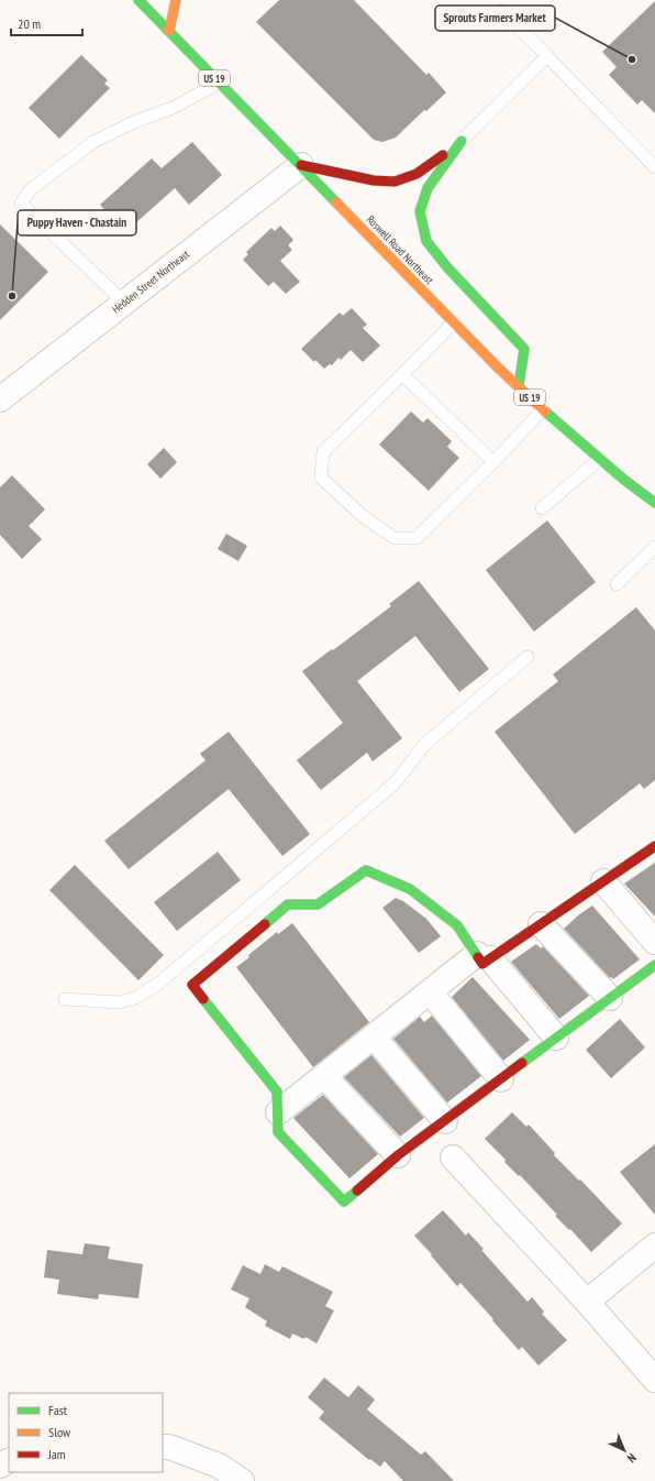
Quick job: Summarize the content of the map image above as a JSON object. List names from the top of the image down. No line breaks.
{"streets":{"main road":["US 19","Roswell Road Northeast"],"street":["Hedden Street Northeast"]},"crossings":[["Roswell Road Northeast","Hedden Street Northeast"]],"places":["Sprouts Farmers Market","Puppy Haven - Chastain"],"legend":["Fast","Slow","Jam"],"scale_bar":"20 m","north":"bottom right"}
